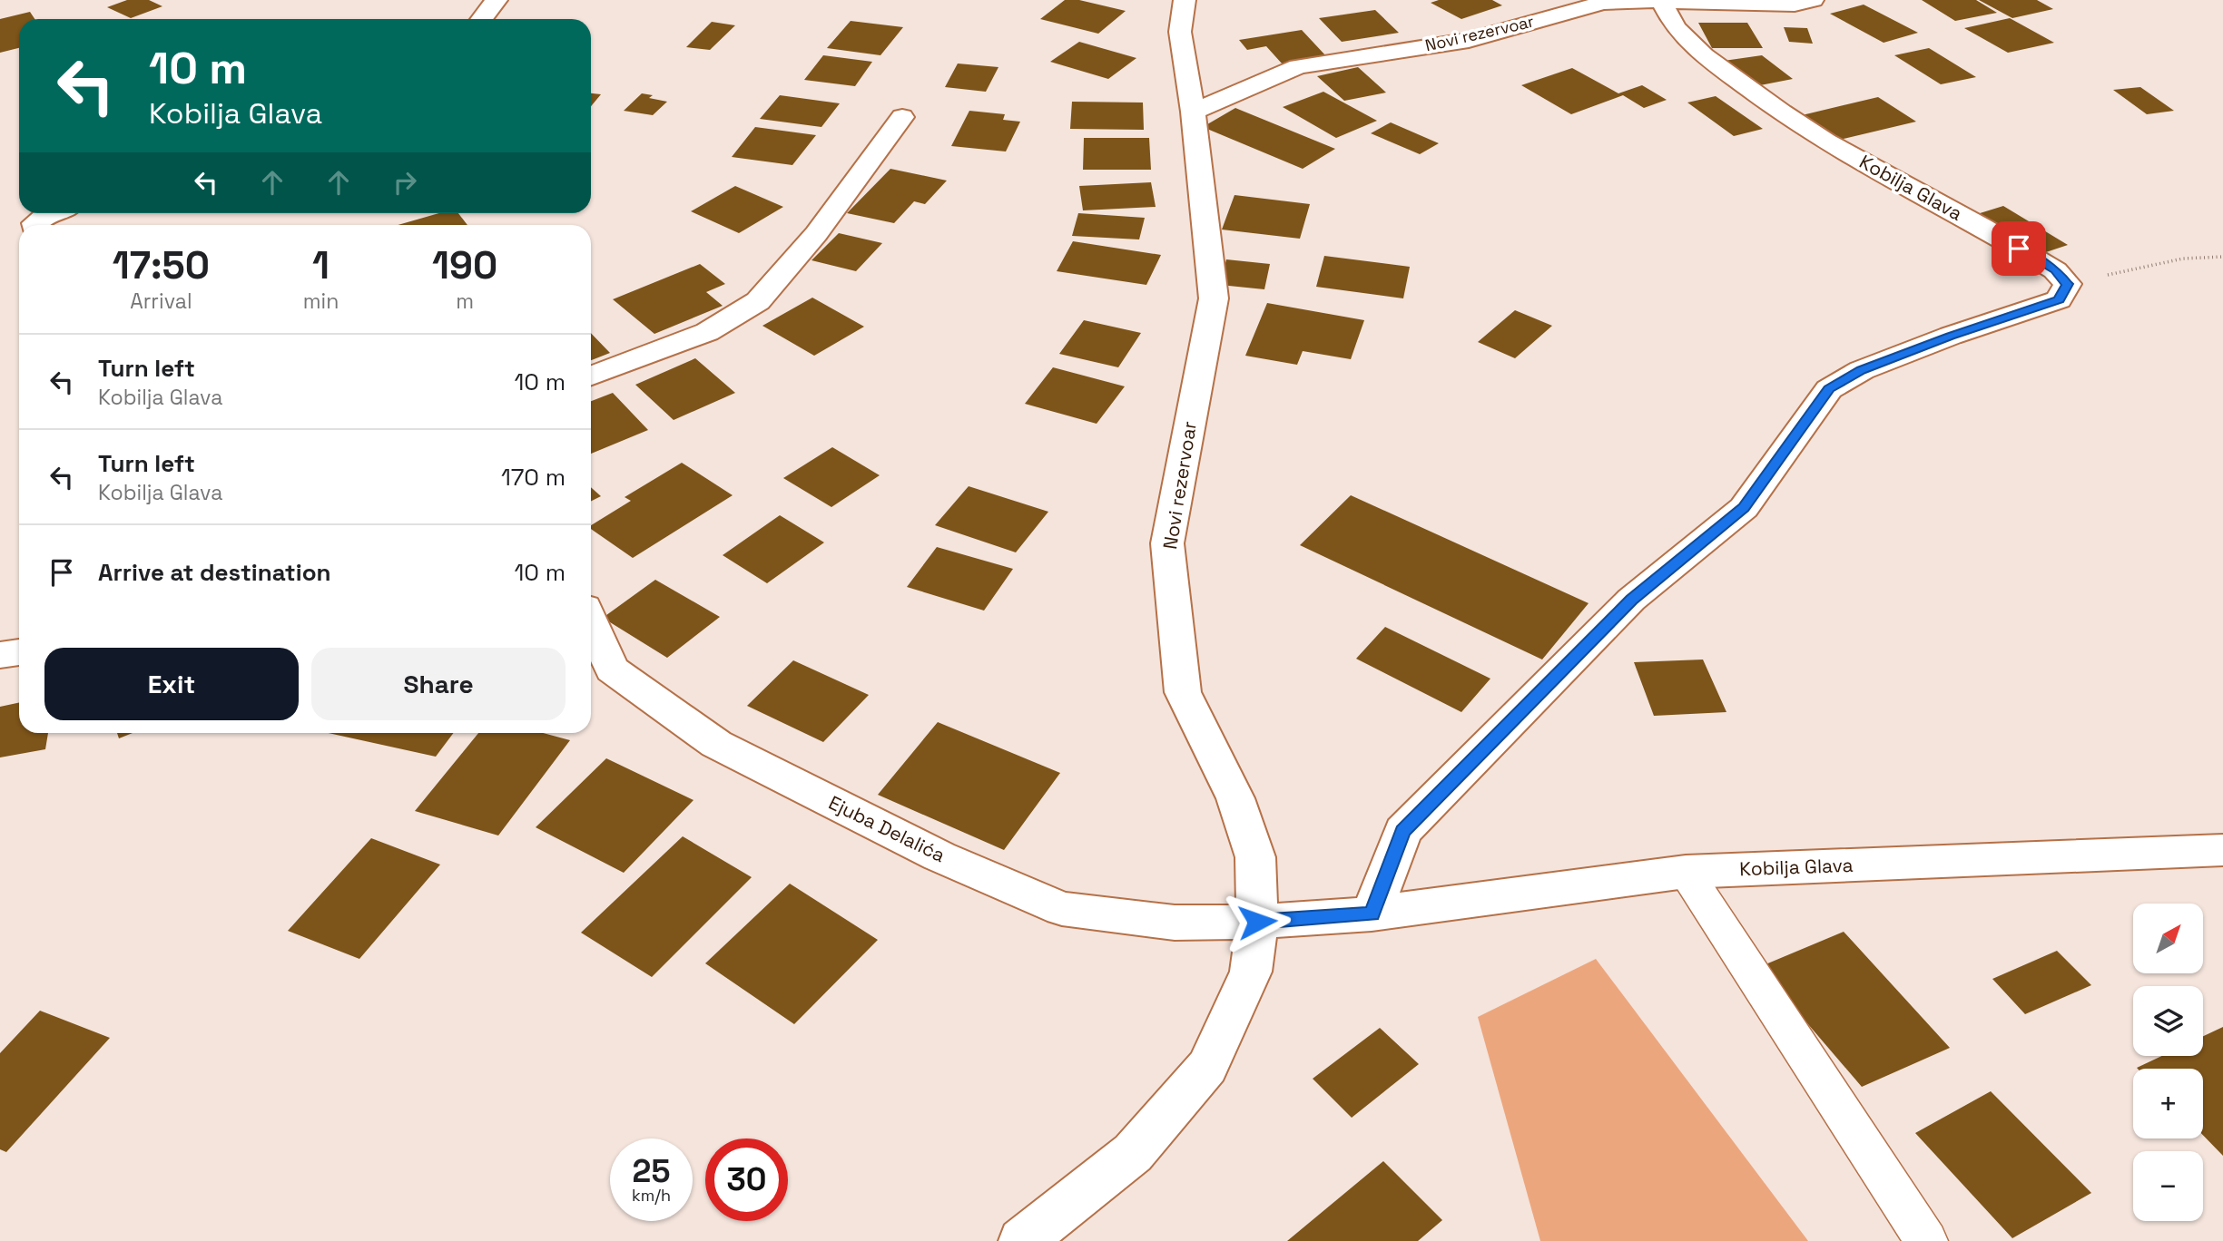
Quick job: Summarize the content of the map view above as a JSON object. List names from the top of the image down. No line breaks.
{"streets":{"street":["Novi rezervoar","Kobilja Glava","Ejuba Delalića"]},"crossings":[["Novi rezervoar","Kobilja Glava"],["Novi rezervoar","Ejuba Delalića"],["Kobilja Glava","Ejuba Delalića"]],"north":"top right","page":{"turn":["10 m","Kobilja Glava"],"eta":["17:50","Arrival","1","min","190","m"],"list":[{"name":"Turn left","note":"Kobilja Glava","value":"10 m"},{"name":"Turn left","note":"Kobilja Glava","value":"170 m"},{"name":"Arrive at destination","value":"10 m"}],"buttons":["Exit","Share"],"map_buttons":["+","−"],"speed":"25 km/h","limit":"30"}}
